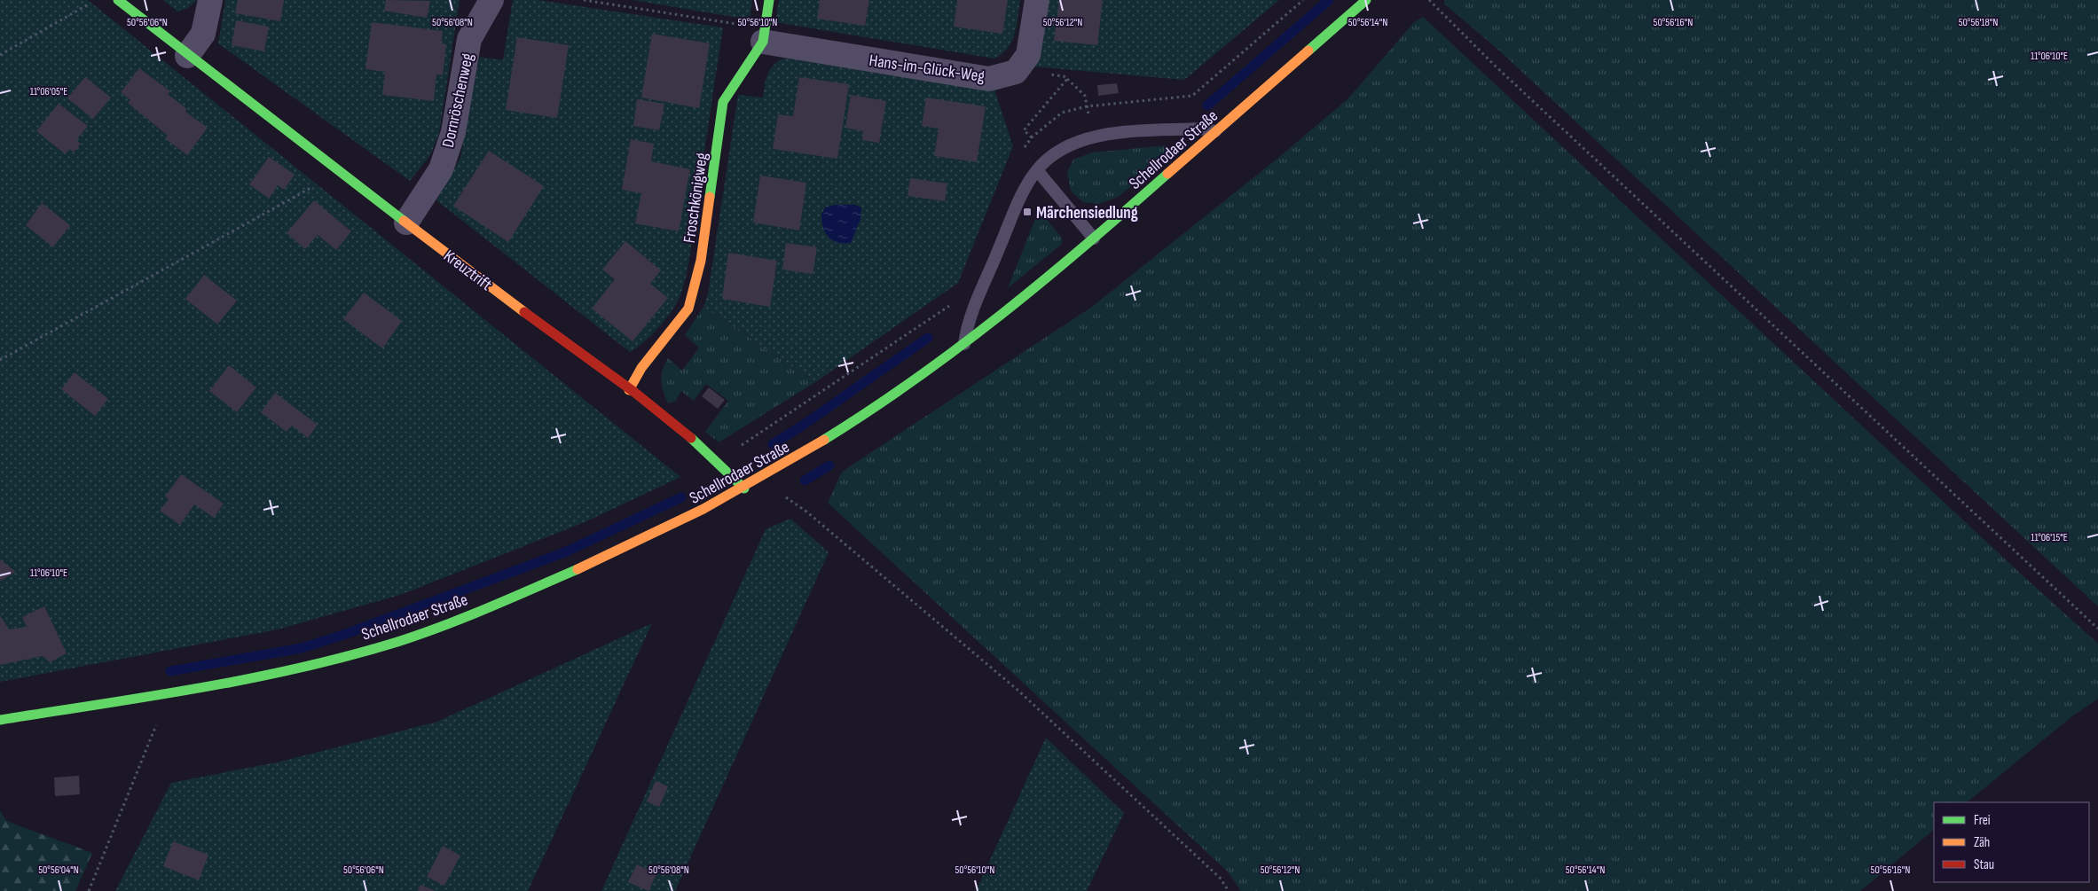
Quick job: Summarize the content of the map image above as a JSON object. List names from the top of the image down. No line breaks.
{"streets":{"street":["Hans-im-Glück-Weg","Dornröschenweg","Schellrodaer Straße","Froschkönigweg","Kreuztrift"]},"crossings":[["Hans-im-Glück-Weg","Froschkönigweg"],["Dornröschenweg","Kreuztrift"],["Schellrodaer Straße","Kreuztrift"],["Froschkönigweg","Kreuztrift"]],"places":{"transit":["Märchensiedlung"]},"legend":["Frei","Zäh","Stau"],"coordinates":["50°56'06\"N","50°56'08\"N","50°56'10\"N","50°56'12\"N","50°56'14\"N","50°56'16\"N","50°56'18\"N","11°06'10\"E","11°06'05\"E","11°06'15\"E","50°56'04\"N"]}
